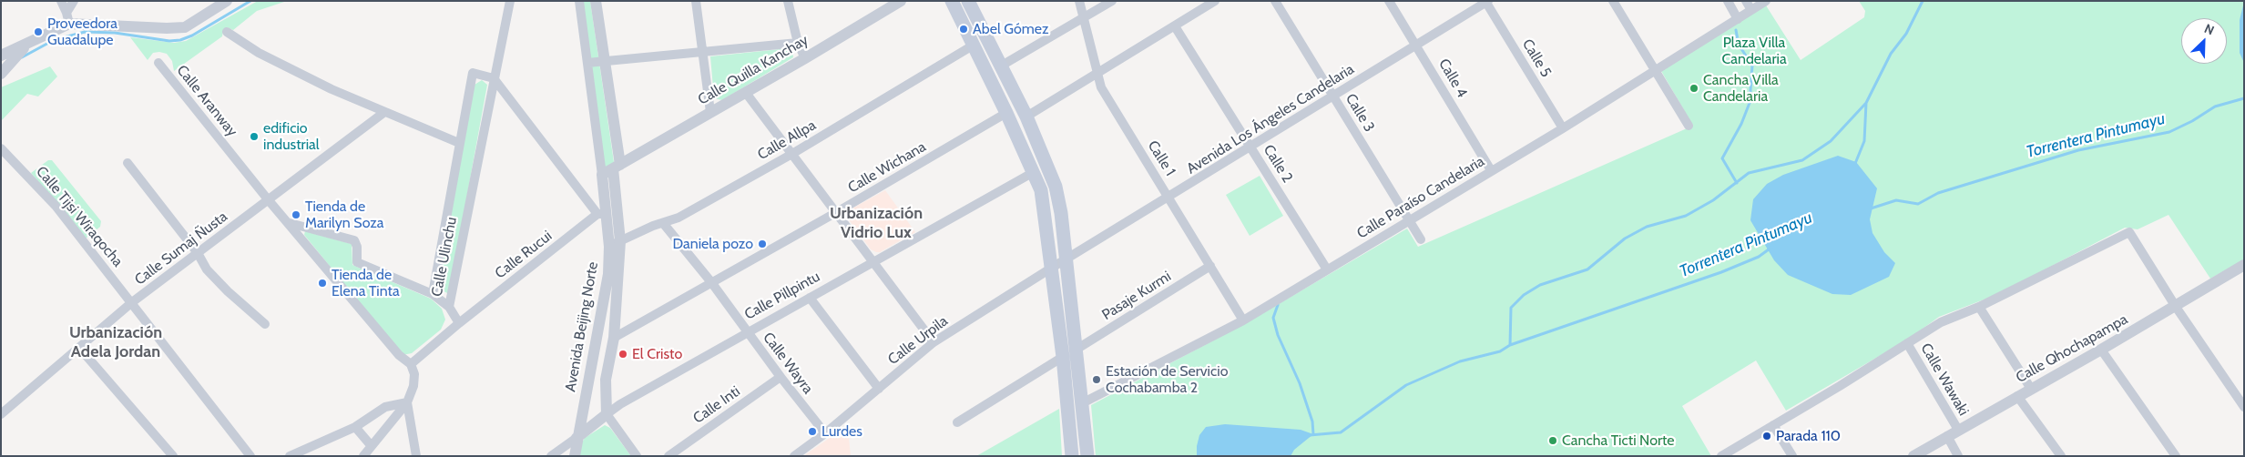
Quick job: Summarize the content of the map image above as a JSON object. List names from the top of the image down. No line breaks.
{"streets":{"street":["Calle 5","Calle Quilla Kanchay","Calle 4","Calle Aranway","Calle 3","Avenida Los Ángeles Candelaria","Calle Allpa","Calle 1","Calle 2","Calle Wichana","Calle Paraíso Candelaria","Calle Tijsi Wiraqocha","Calle Sumaj Ñusta","Calle Rucui","Calle Ulinchu","Calle Pillpintu","Pasaje Kurmi","Avenida Beijing Norte","Calle Urpila","Calle Qhochapampa","Calle Wayra","Calle Wawaki","Calle Inti"]},"crossings":[["Calle 5","Avenida Los Ángeles Candelaria"],["Calle 5","Calle Paraíso Candelaria"],["Calle Quilla Kanchay","Avenida Beijing Norte"],["Calle 4","Avenida Los Ángeles Candelaria"],["Calle 4","Calle Paraíso Candelaria"],["Calle Aranway","Calle Sumaj Ñusta"],["Calle 3","Avenida Los Ángeles Candelaria"],["Calle 3","Calle Paraíso Candelaria"],["Avenida Los Ángeles Candelaria","Calle 1"],["Avenida Los Ángeles Candelaria","Calle 2"],["Avenida Los Ángeles Candelaria","Calle Urpila"],["Calle Allpa","Avenida Beijing Norte"],["Calle Allpa","Calle Wayra"],["Calle 1","Calle Paraíso Candelaria"],["Calle 1","Pasaje Kurmi"],["Calle 2","Calle Paraíso Candelaria"],["Calle Wichana","Avenida Beijing Norte"],["Calle Wichana","Calle Wayra"],["Calle Tijsi Wiraqocha","Calle Sumaj Ñusta"],["Calle Rucui","Calle Ulinchu"],["Calle Rucui","Avenida Beijing Norte"],["Calle Pillpintu","Avenida Beijing Norte"],["Calle Pillpintu","Calle Wayra"],["Calle Urpila","Calle Wayra"],["Calle Qhochapampa","Calle Wawaki"],["Calle Wayra","Calle Inti"]],"districts":["Urbanización Vidrio Lux","Urbanización Adela Jordan"],"water":["Torrentera Pintumayu"],"parks":["Plaza Villa Candelaria"],"places":["Abel Gómez","Proveedora Guadalupe","Cancha Villa Candelaria","edificio industrial","Tienda de Marilyn Soza","Daniela pozo","Tienda de Elena Tinta","El Cristo","Estación de Servicio Cochabamba 2","Lurdes","Parada 110","Cancha Ticti Norte"],"north":"top right"}
